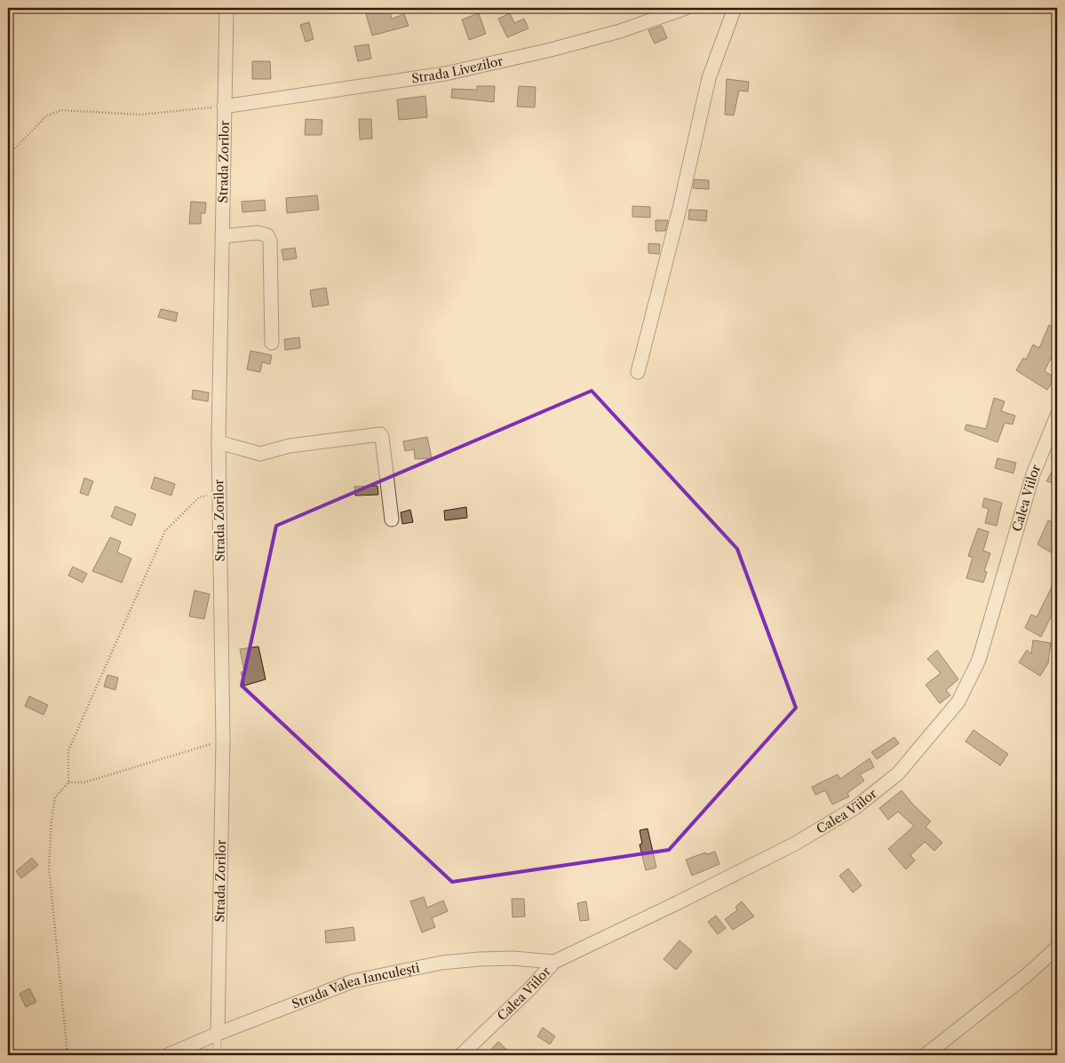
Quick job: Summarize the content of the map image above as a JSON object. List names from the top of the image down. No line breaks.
{"streets":{"street":["Strada Livezilor","Strada Zorilor","Calea Viilor","Strada Valea Ianculești"]},"crossings":[["Strada Livezilor","Strada Zorilor"],["Strada Zorilor","Strada Valea Ianculești"],["Calea Viilor","Strada Valea Ianculești"]]}
